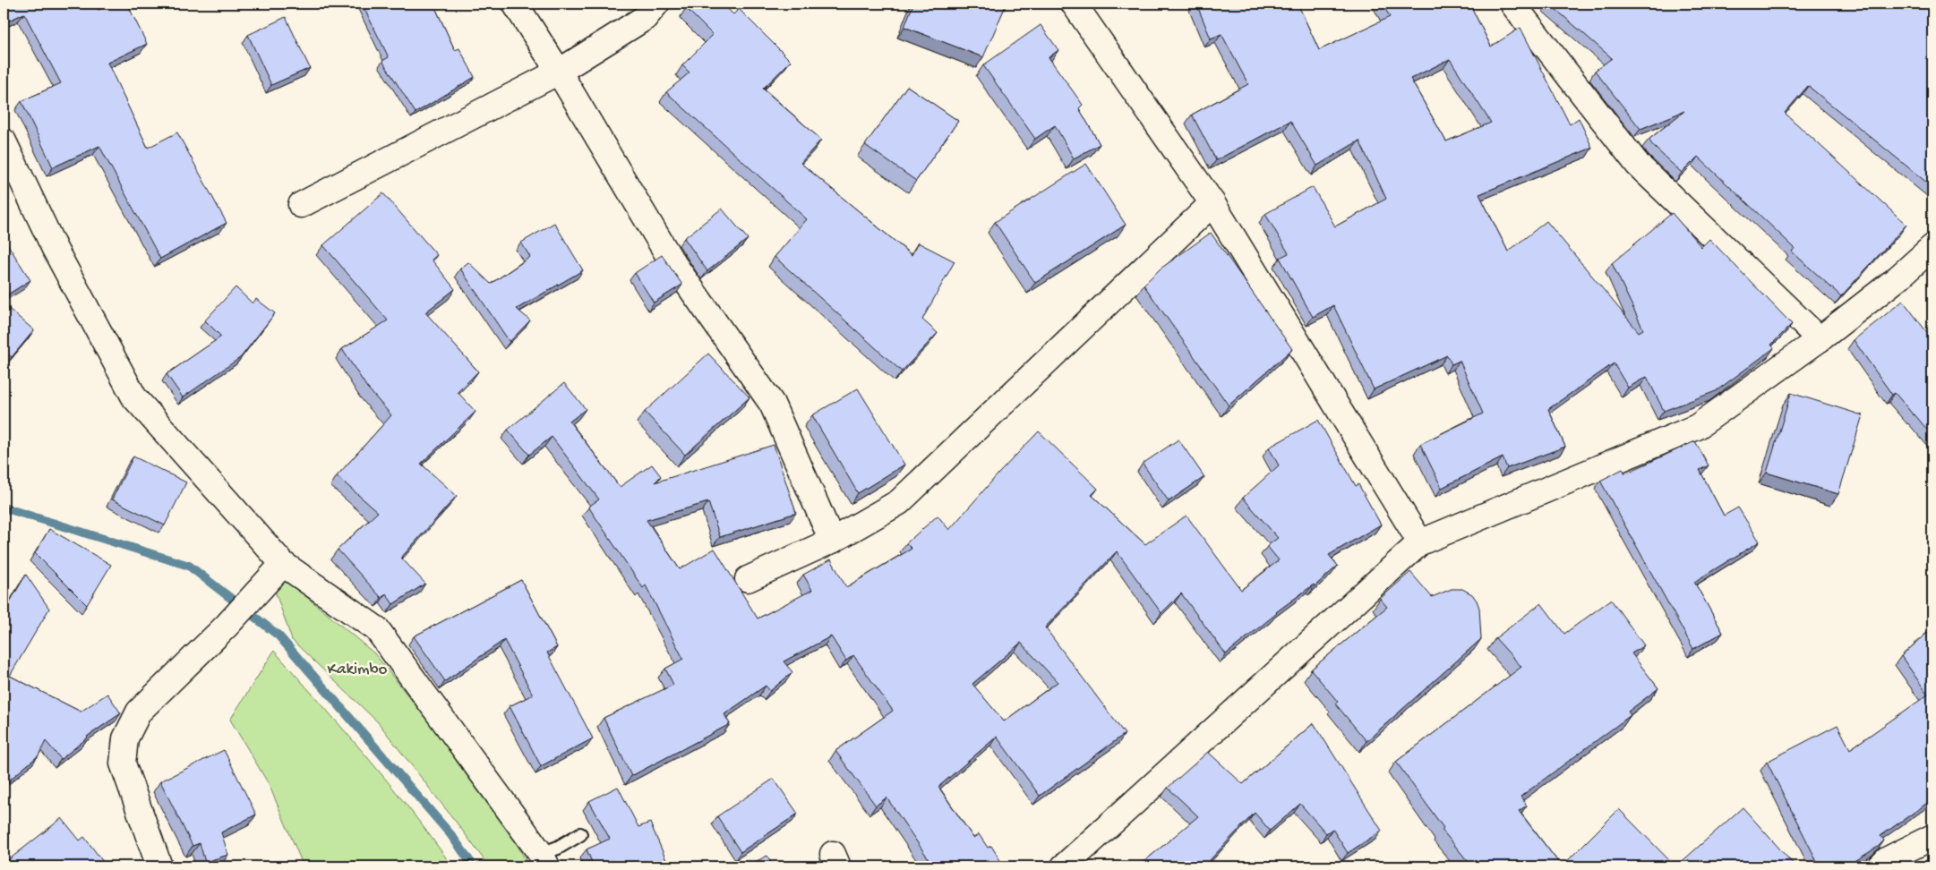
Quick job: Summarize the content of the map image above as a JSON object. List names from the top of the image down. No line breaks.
{"parks":["Kakimbo"]}
